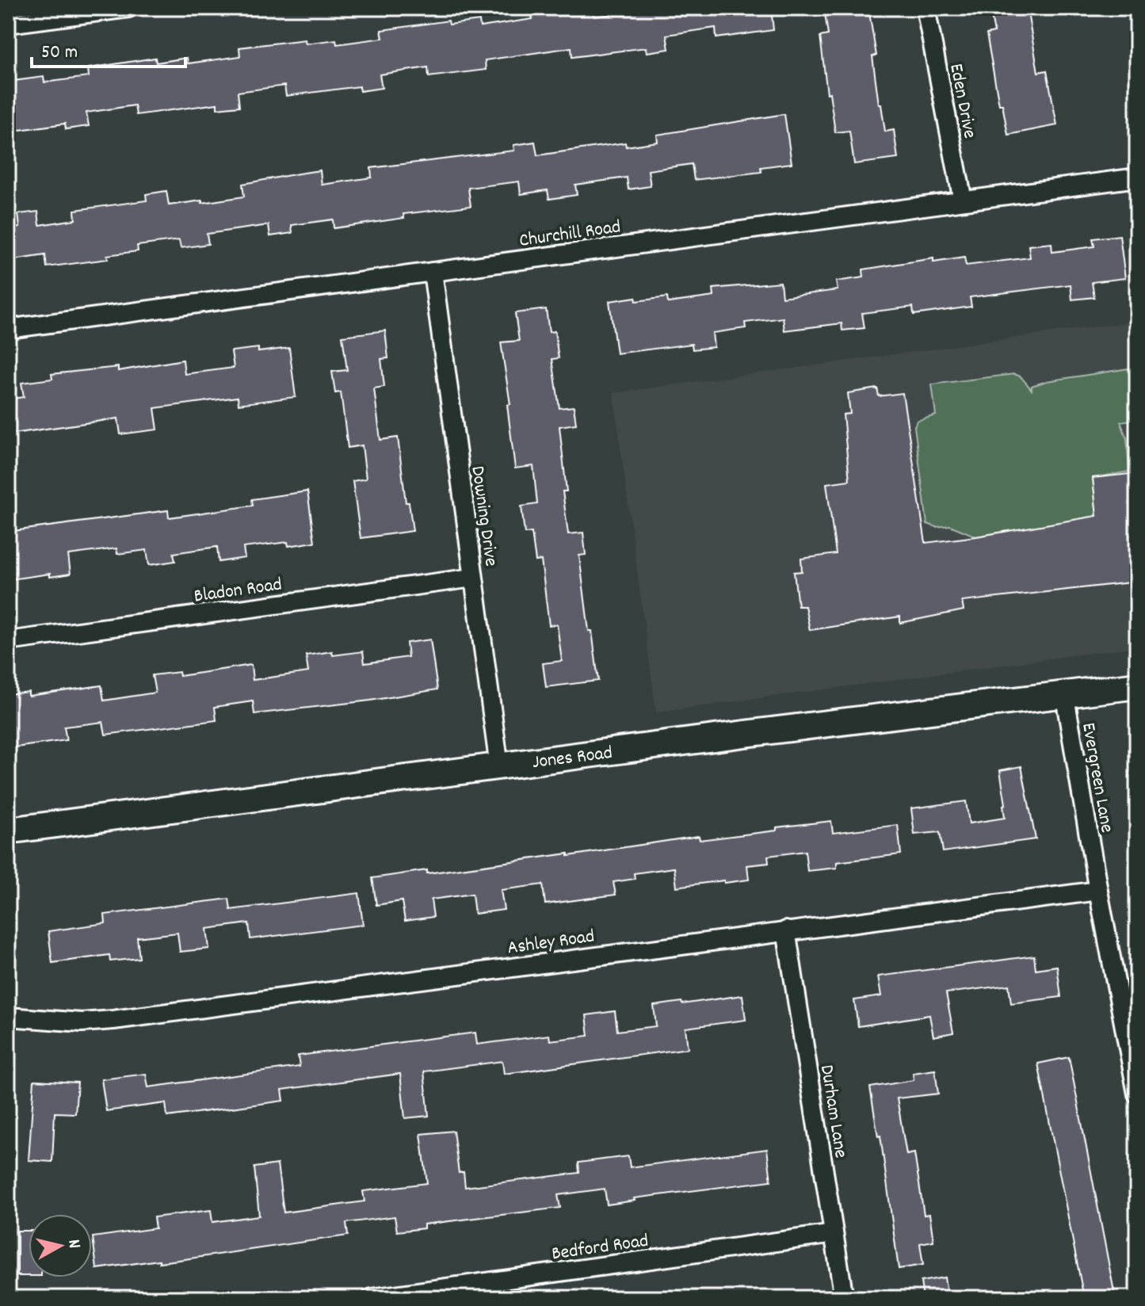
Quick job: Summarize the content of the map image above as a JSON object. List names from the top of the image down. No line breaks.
{"streets":{"street":["Eden Drive","Churchill Road","Downing Drive","Bladon Road","Jones Road","Evergreen Lane","Ashley Road","Durham Lane","Bedford Road"]},"crossings":[["Eden Drive","Churchill Road"],["Churchill Road","Downing Drive"],["Downing Drive","Bladon Road"],["Downing Drive","Jones Road"],["Jones Road","Evergreen Lane"],["Evergreen Lane","Ashley Road"],["Ashley Road","Durham Lane"],["Durham Lane","Bedford Road"]],"scale_bar":"50 m","north":"right"}
